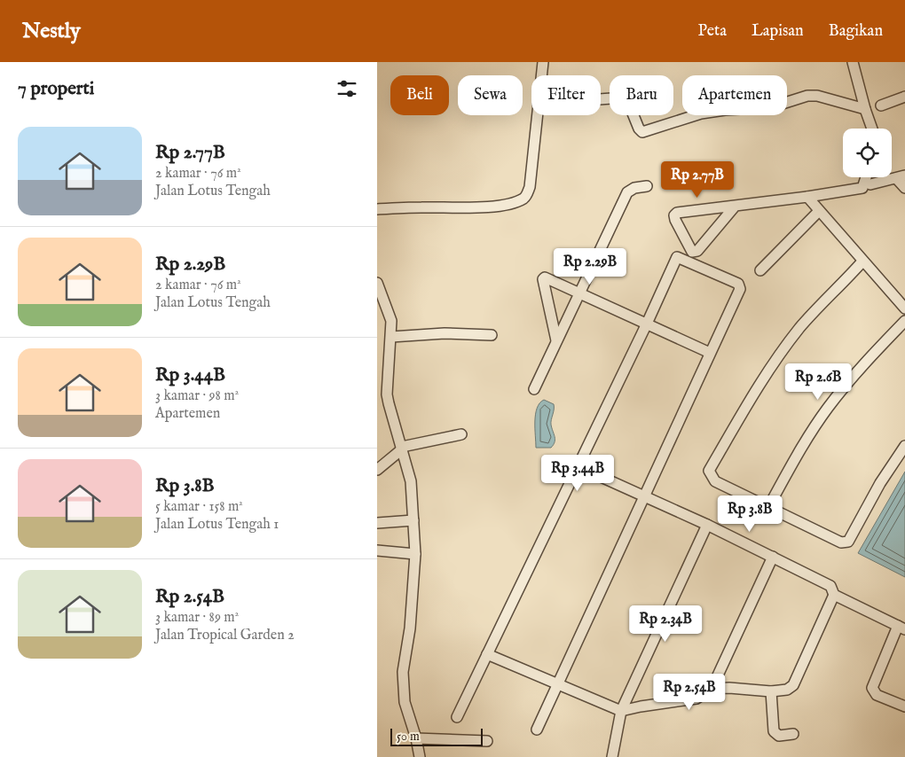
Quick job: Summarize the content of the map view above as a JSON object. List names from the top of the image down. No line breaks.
{"scale_bar":"50 m","page":{"header":"Nestly","nav":["Peta","Lapisan","Bagikan"],"heading":"7 properti","chip":["Beli","Sewa","Filter","Baru","Apartemen"],"list":[{"name":"Rp 2.77B","note":"2 kamar · 76 m² · Jalan Lotus Tengah"},{"name":"Rp 2.29B","note":"2 kamar · 76 m² · Jalan Lotus Tengah"},{"name":"Rp 3.44B","note":"3 kamar · 98 m² · Apartemen"},{"name":"Rp 3.8B","note":"5 kamar · 158 m² · Jalan Lotus Tengah 1"},{"name":"Rp 2.54B","note":"3 kamar · 89 m² · Jalan Tropical Garden 2"}],"price":["Rp 2.77B","Rp 2.29B","Rp 2.6B","Rp 3.44B","Rp 3.8B","Rp 2.34B","Rp 2.54B"],"scale":"50 m"}}
